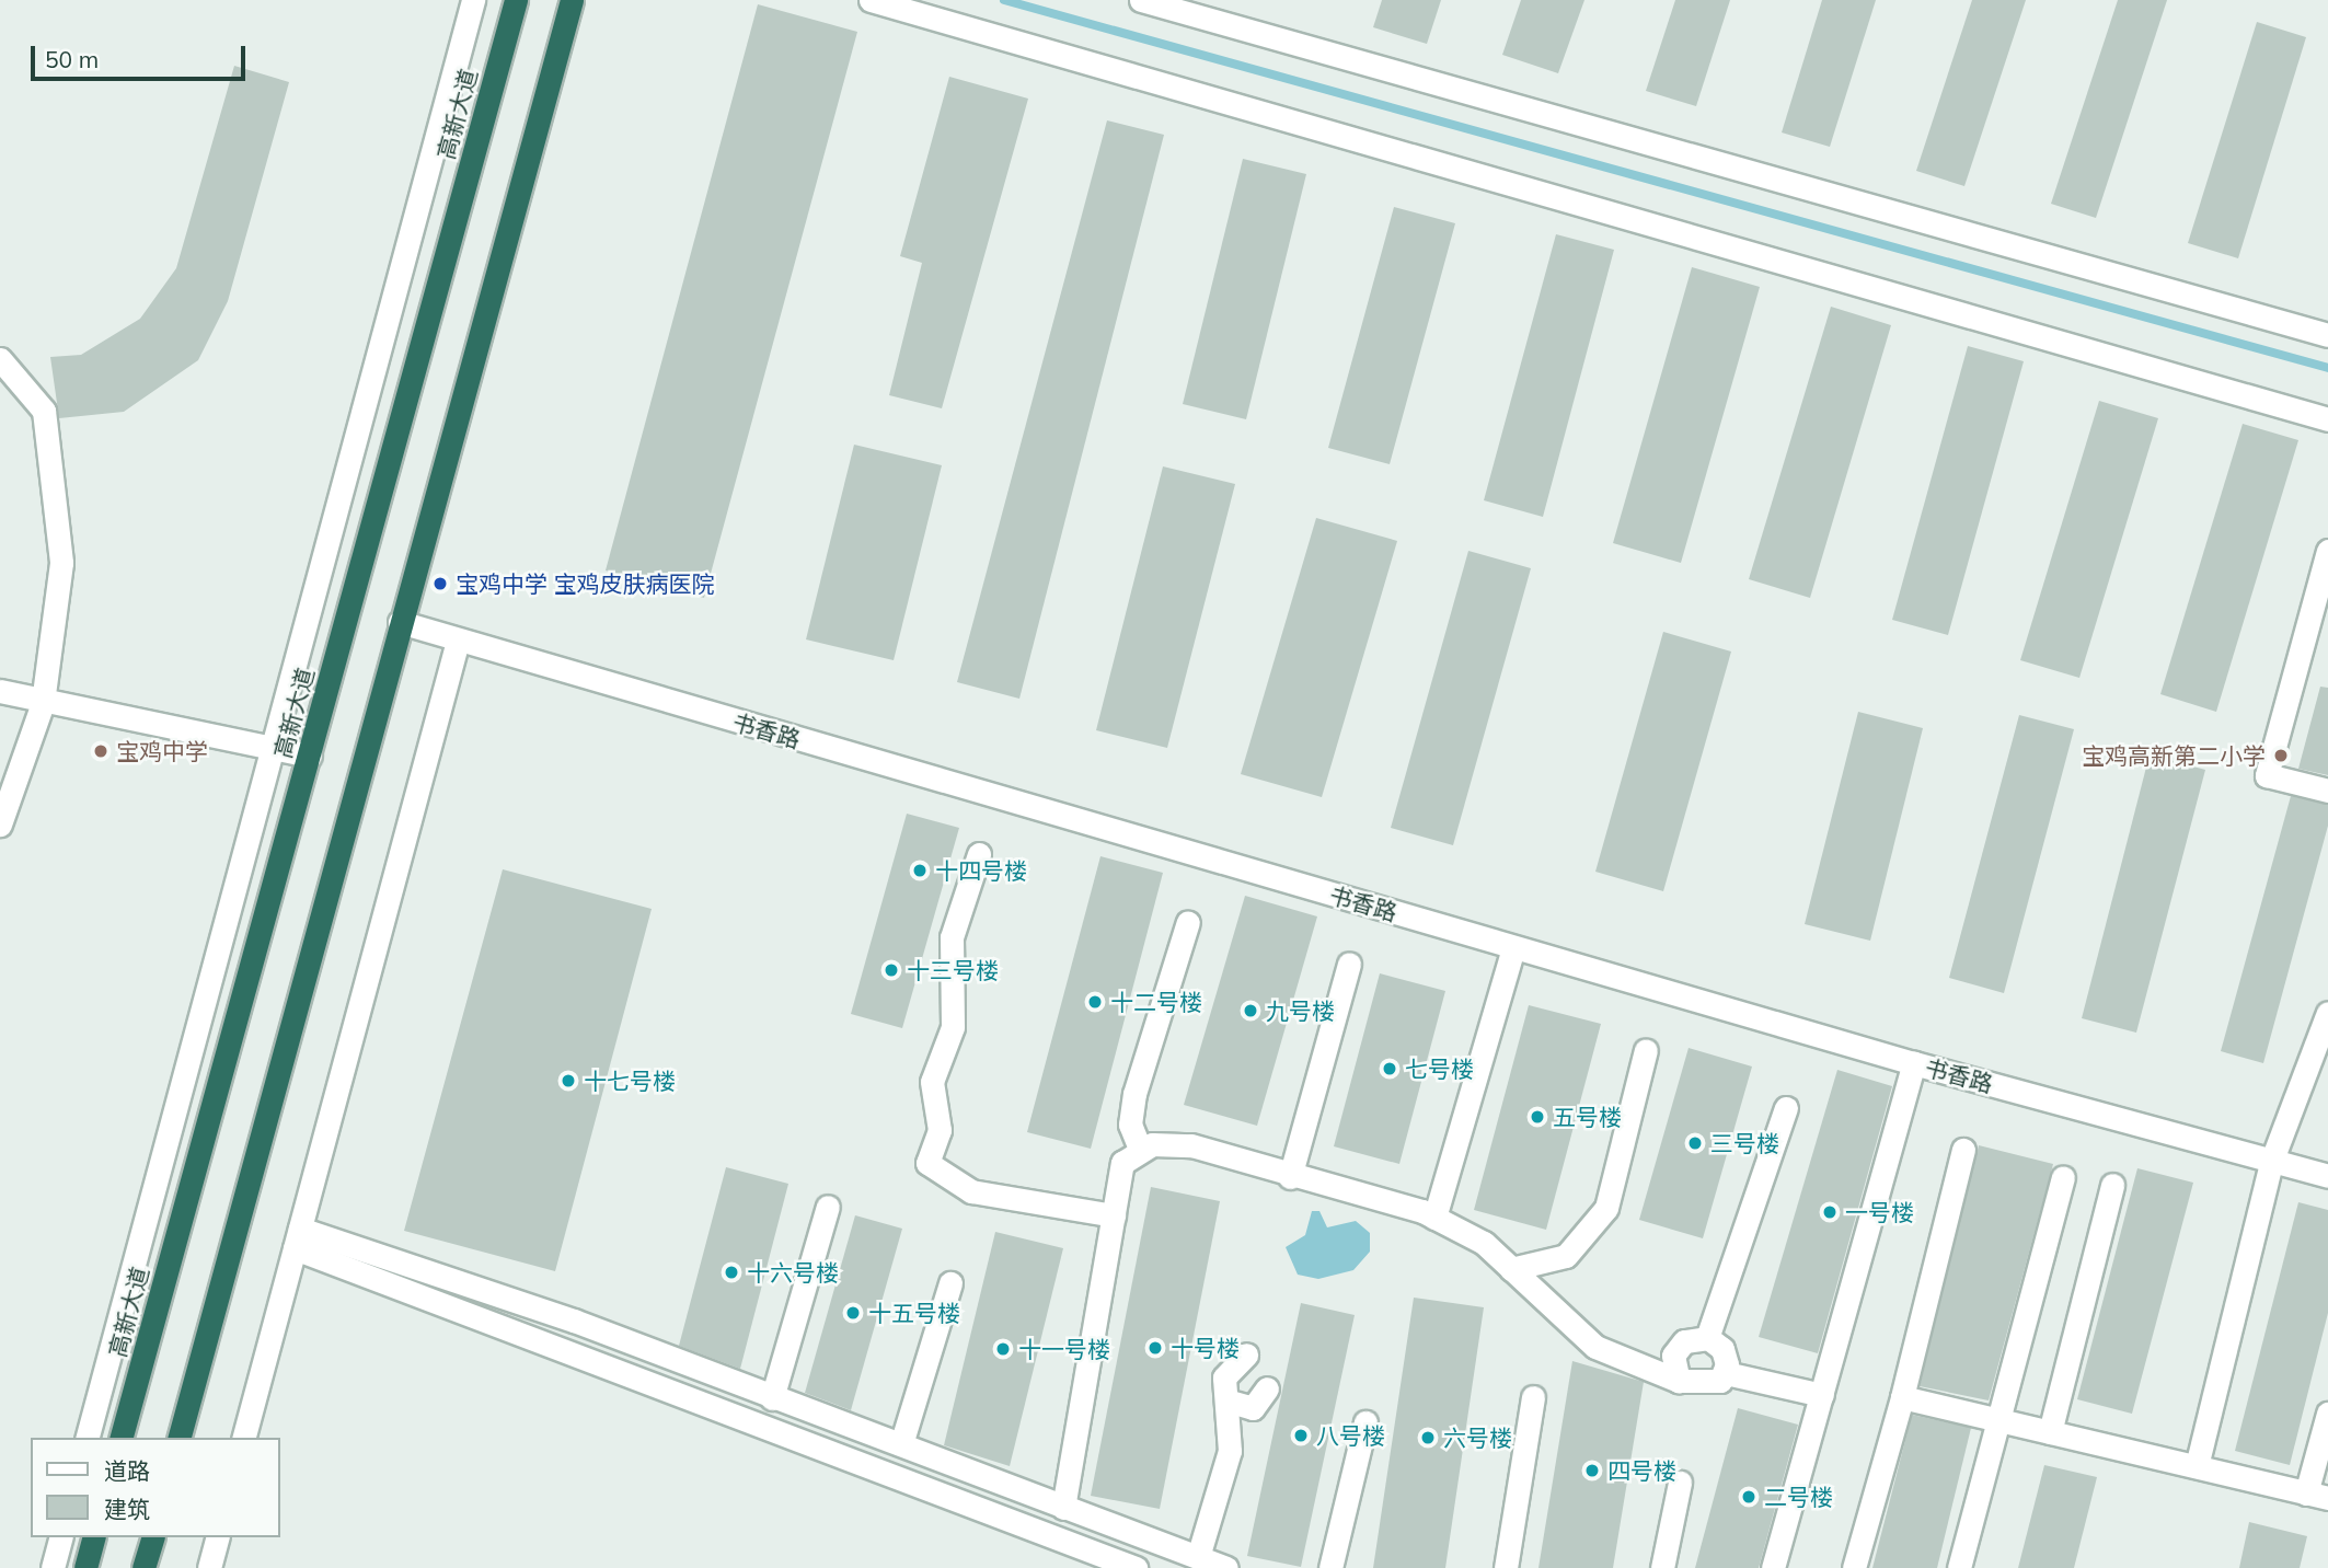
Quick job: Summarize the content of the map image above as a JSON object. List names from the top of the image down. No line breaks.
{"streets":{"highway":["高新大道"],"street":["书香路"]},"places":["宝鸡中学 宝鸡皮肤病医院","宝鸡中学","宝鸡高新第二小学","十四号楼","十三号楼","十二号楼","九号楼","七号楼","十七号楼","五号楼","三号楼","一号楼","十六号楼","十五号楼","十号楼","十一号楼","八号楼","六号楼","四号楼","二号楼"],"legend":["道路","建筑"],"scale_bar":"50 m"}
